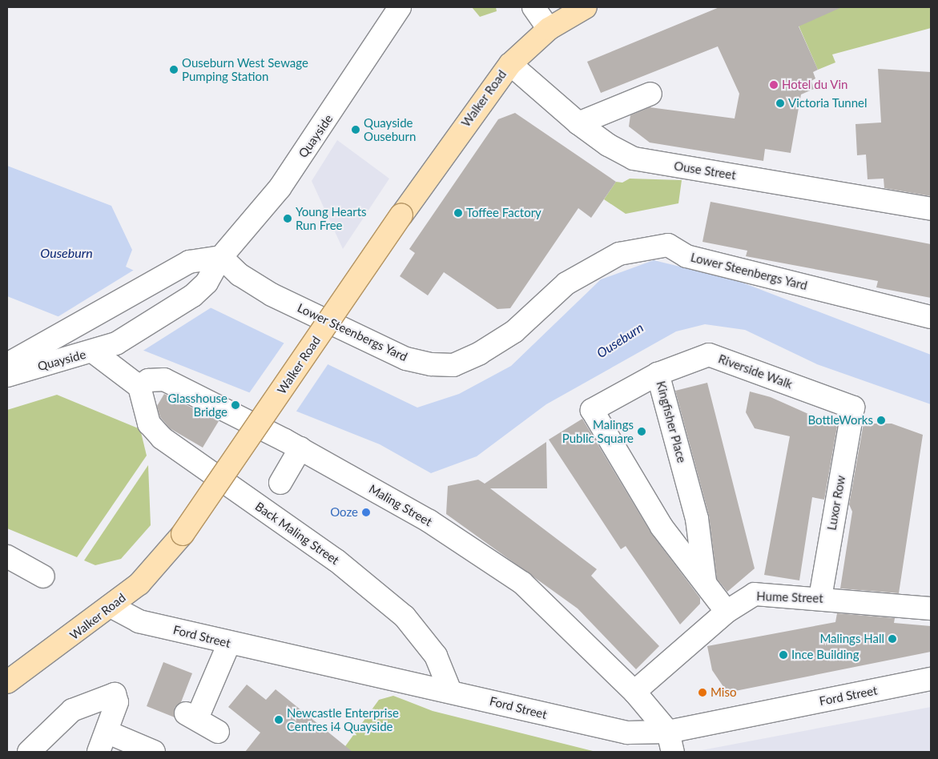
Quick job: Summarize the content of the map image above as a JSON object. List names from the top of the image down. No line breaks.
{"streets":{"main road":["Walker Road"],"street":["Quayside","Ouse Street","Lower Steenbergs Yard","Riverside Walk","Kingfisher Place","Luxor Row","Maling Street","Back Maling Street","Hume Street","Ford Street"]},"crossings":[["Walker Road","Ouse Street"],["Walker Road","Ford Street"],["Quayside","Lower Steenbergs Yard"],["Riverside Walk","Kingfisher Place"],["Riverside Walk","Luxor Row"],["Kingfisher Place","Hume Street"],["Luxor Row","Hume Street"],["Maling Street","Back Maling Street"],["Maling Street","Hume Street"],["Maling Street","Ford Street"],["Back Maling Street","Ford Street"]],"water":["Ouseburn"],"places":["Ouseburn West Sewage Pumping Station","Hotel du Vin","Victoria Tunnel","Quayside Ouseburn","Toffee Factory","Young Hearts Run Free","Glasshouse Bridge","BottleWorks","Malings Public Square","Ooze","Malings Hall","Ince Building","Miso","Newcastle Enterprise Centres i4 Quayside"]}
